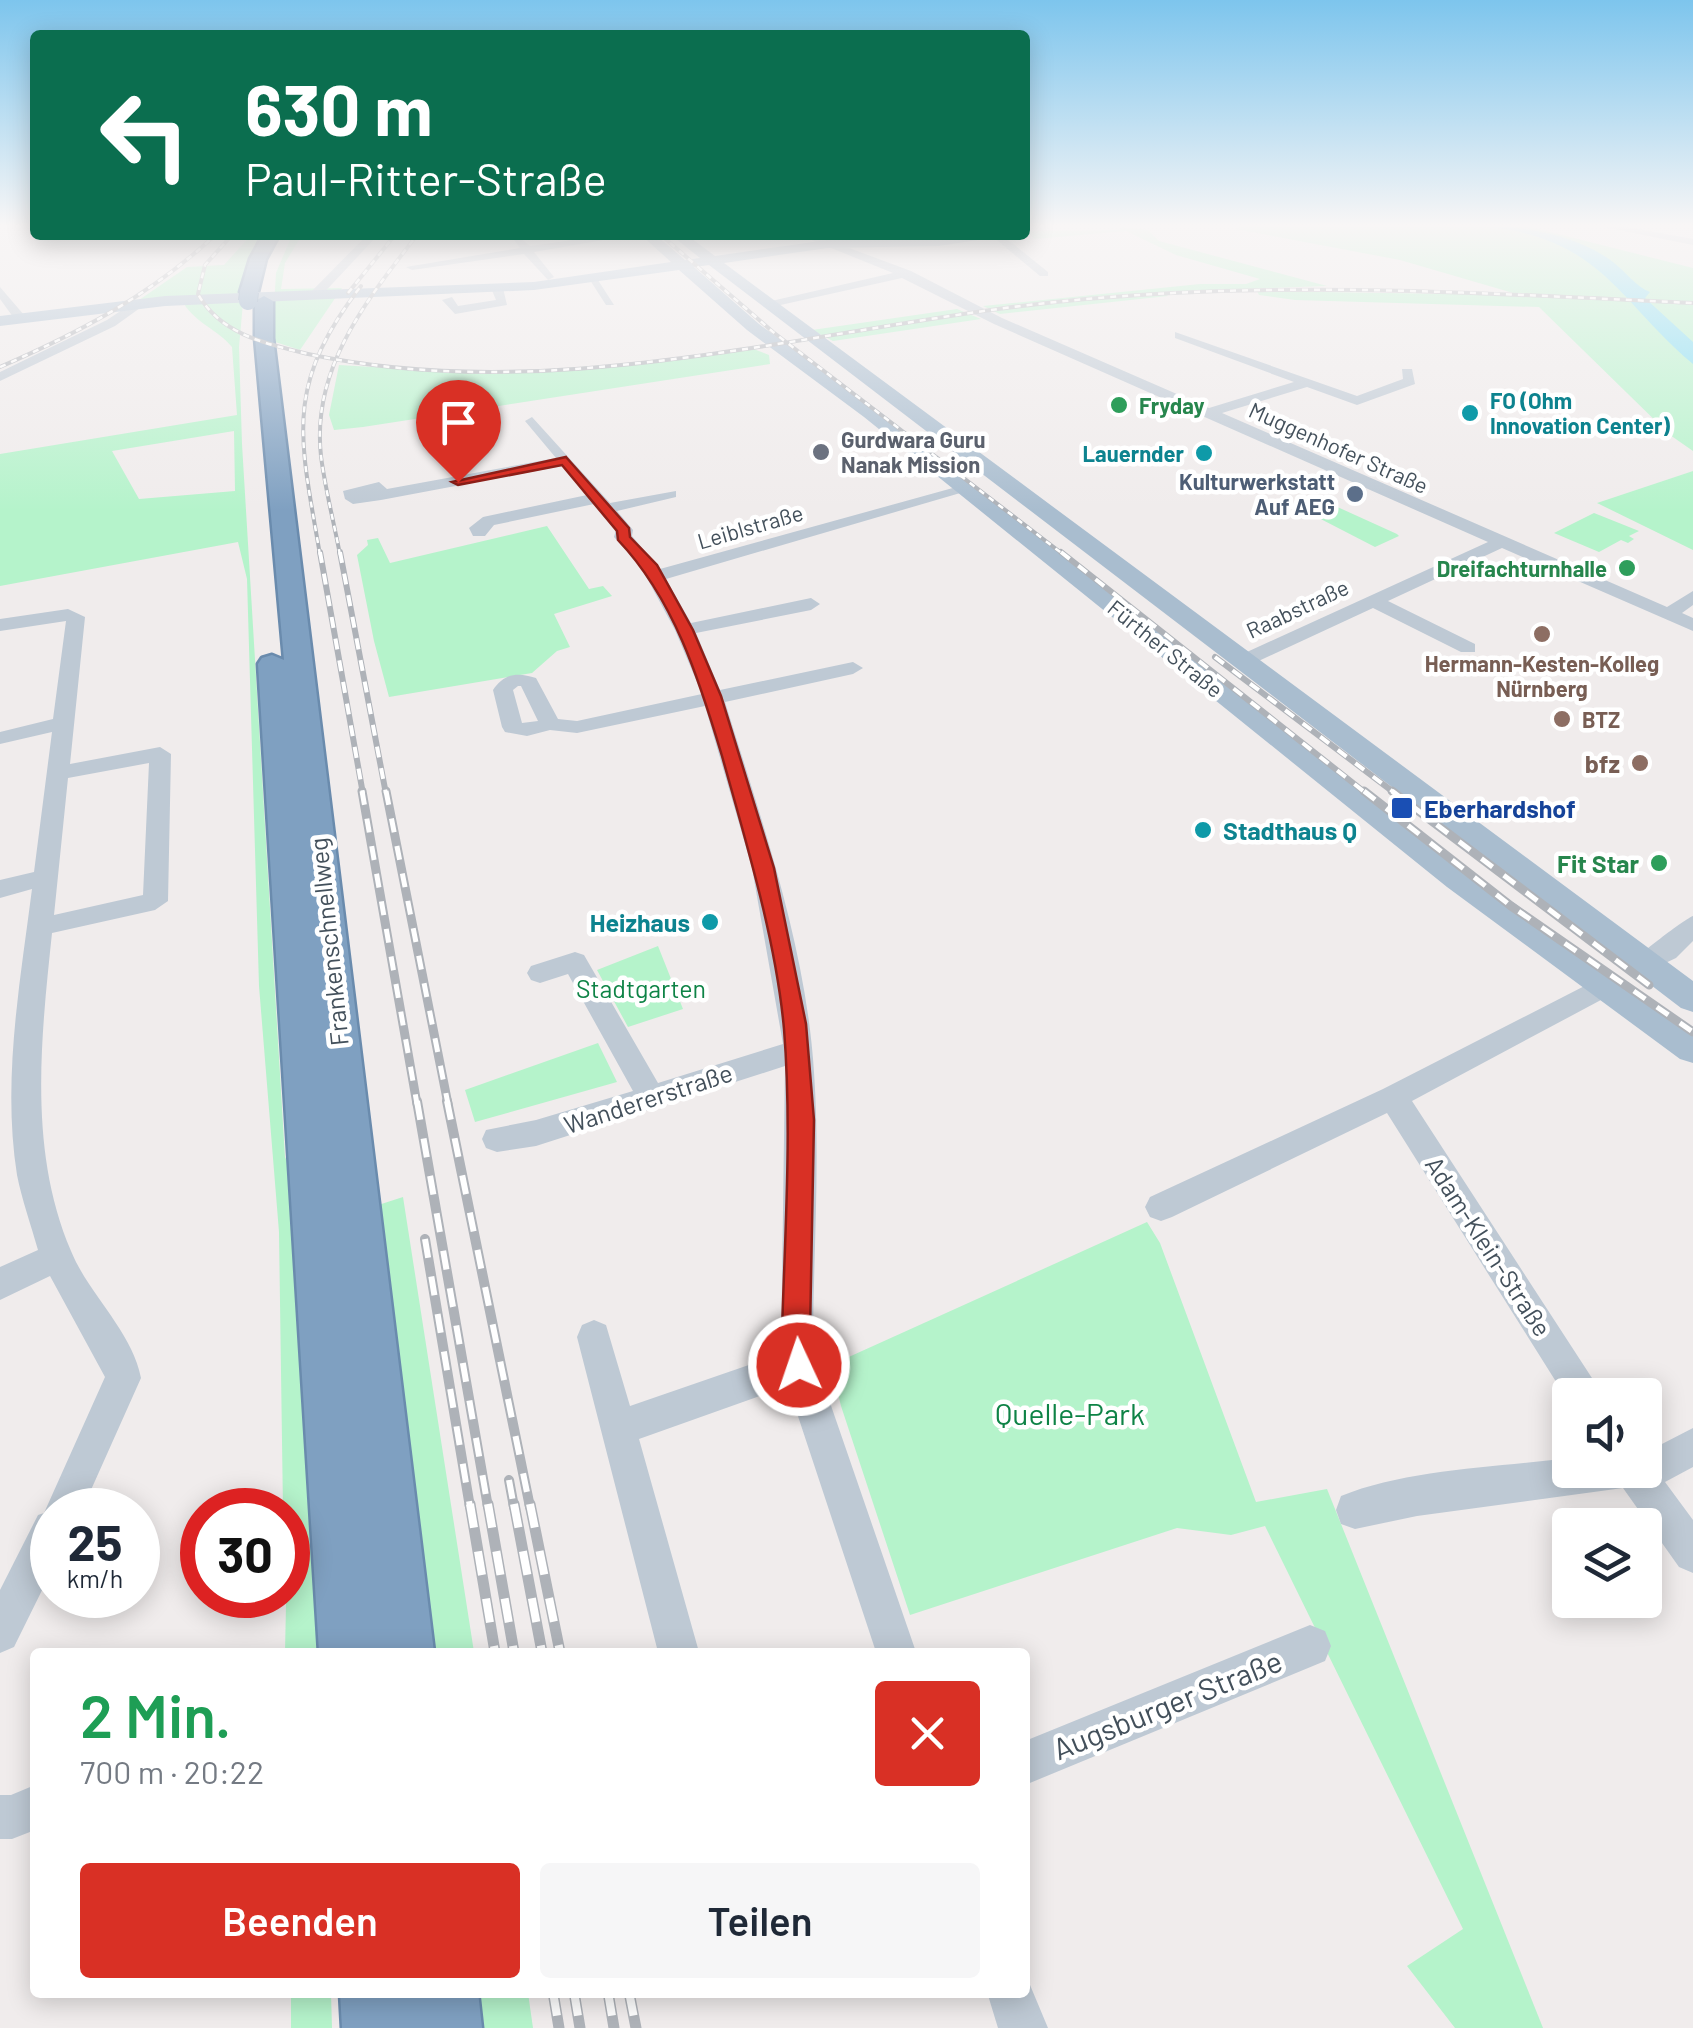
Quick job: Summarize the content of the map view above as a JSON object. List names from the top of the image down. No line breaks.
{"streets":{"highway":["Frankenschnellweg"],"main road":["Fürther Straße"],"street":["Muggenhofer Straße","Leiblstraße","Raabstraße","Wandererstraße","Adam-Klein-Straße","Augsburger Straße"]},"crossings":[["Muggenhofer Straße","Raabstraße"],["Leiblstraße","Fürther Straße"],["Raabstraße","Fürther Straße"]],"parks":["Stadtgarten","Quelle-Park"],"places":{"other":["Fryday","FO (Ohm Innovation Center)","Gurdwara Guru Nanak Mission","Lauernder","Kulturwerkstatt Auf AEG","Dreifachturnhalle","Hermann-Kesten-Kolleg Nürnberg","BTZ","bfz","Stadthaus Q","Fit Star","Heizhaus"],"transit":["Eberhardshof"]},"page":{"turn":["630 m","Paul-Ritter-Straße"],"speed":"25 km/h","limit":"30","heading":["2 Min.","700 m · 20:22"],"buttons":["Beenden","Teilen"]}}
